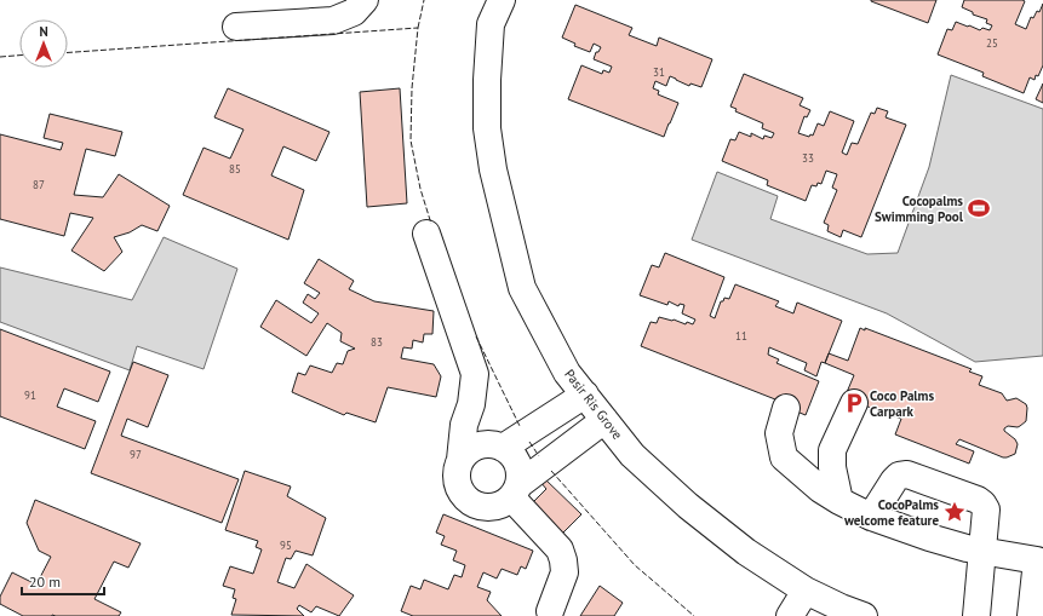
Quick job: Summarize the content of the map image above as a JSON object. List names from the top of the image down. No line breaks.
{"streets":{"street":["Pasir Ris Grove"]},"places":{"sports":["Cocopalms Swimming Pool"],"parking":["Coco Palms Carpark"],"place":["CocoPalms welcome feature"]},"house_numbers":["25","31","33","85","87","11","83","91","97","95"],"scale_bar":"20 m","north":"top"}
